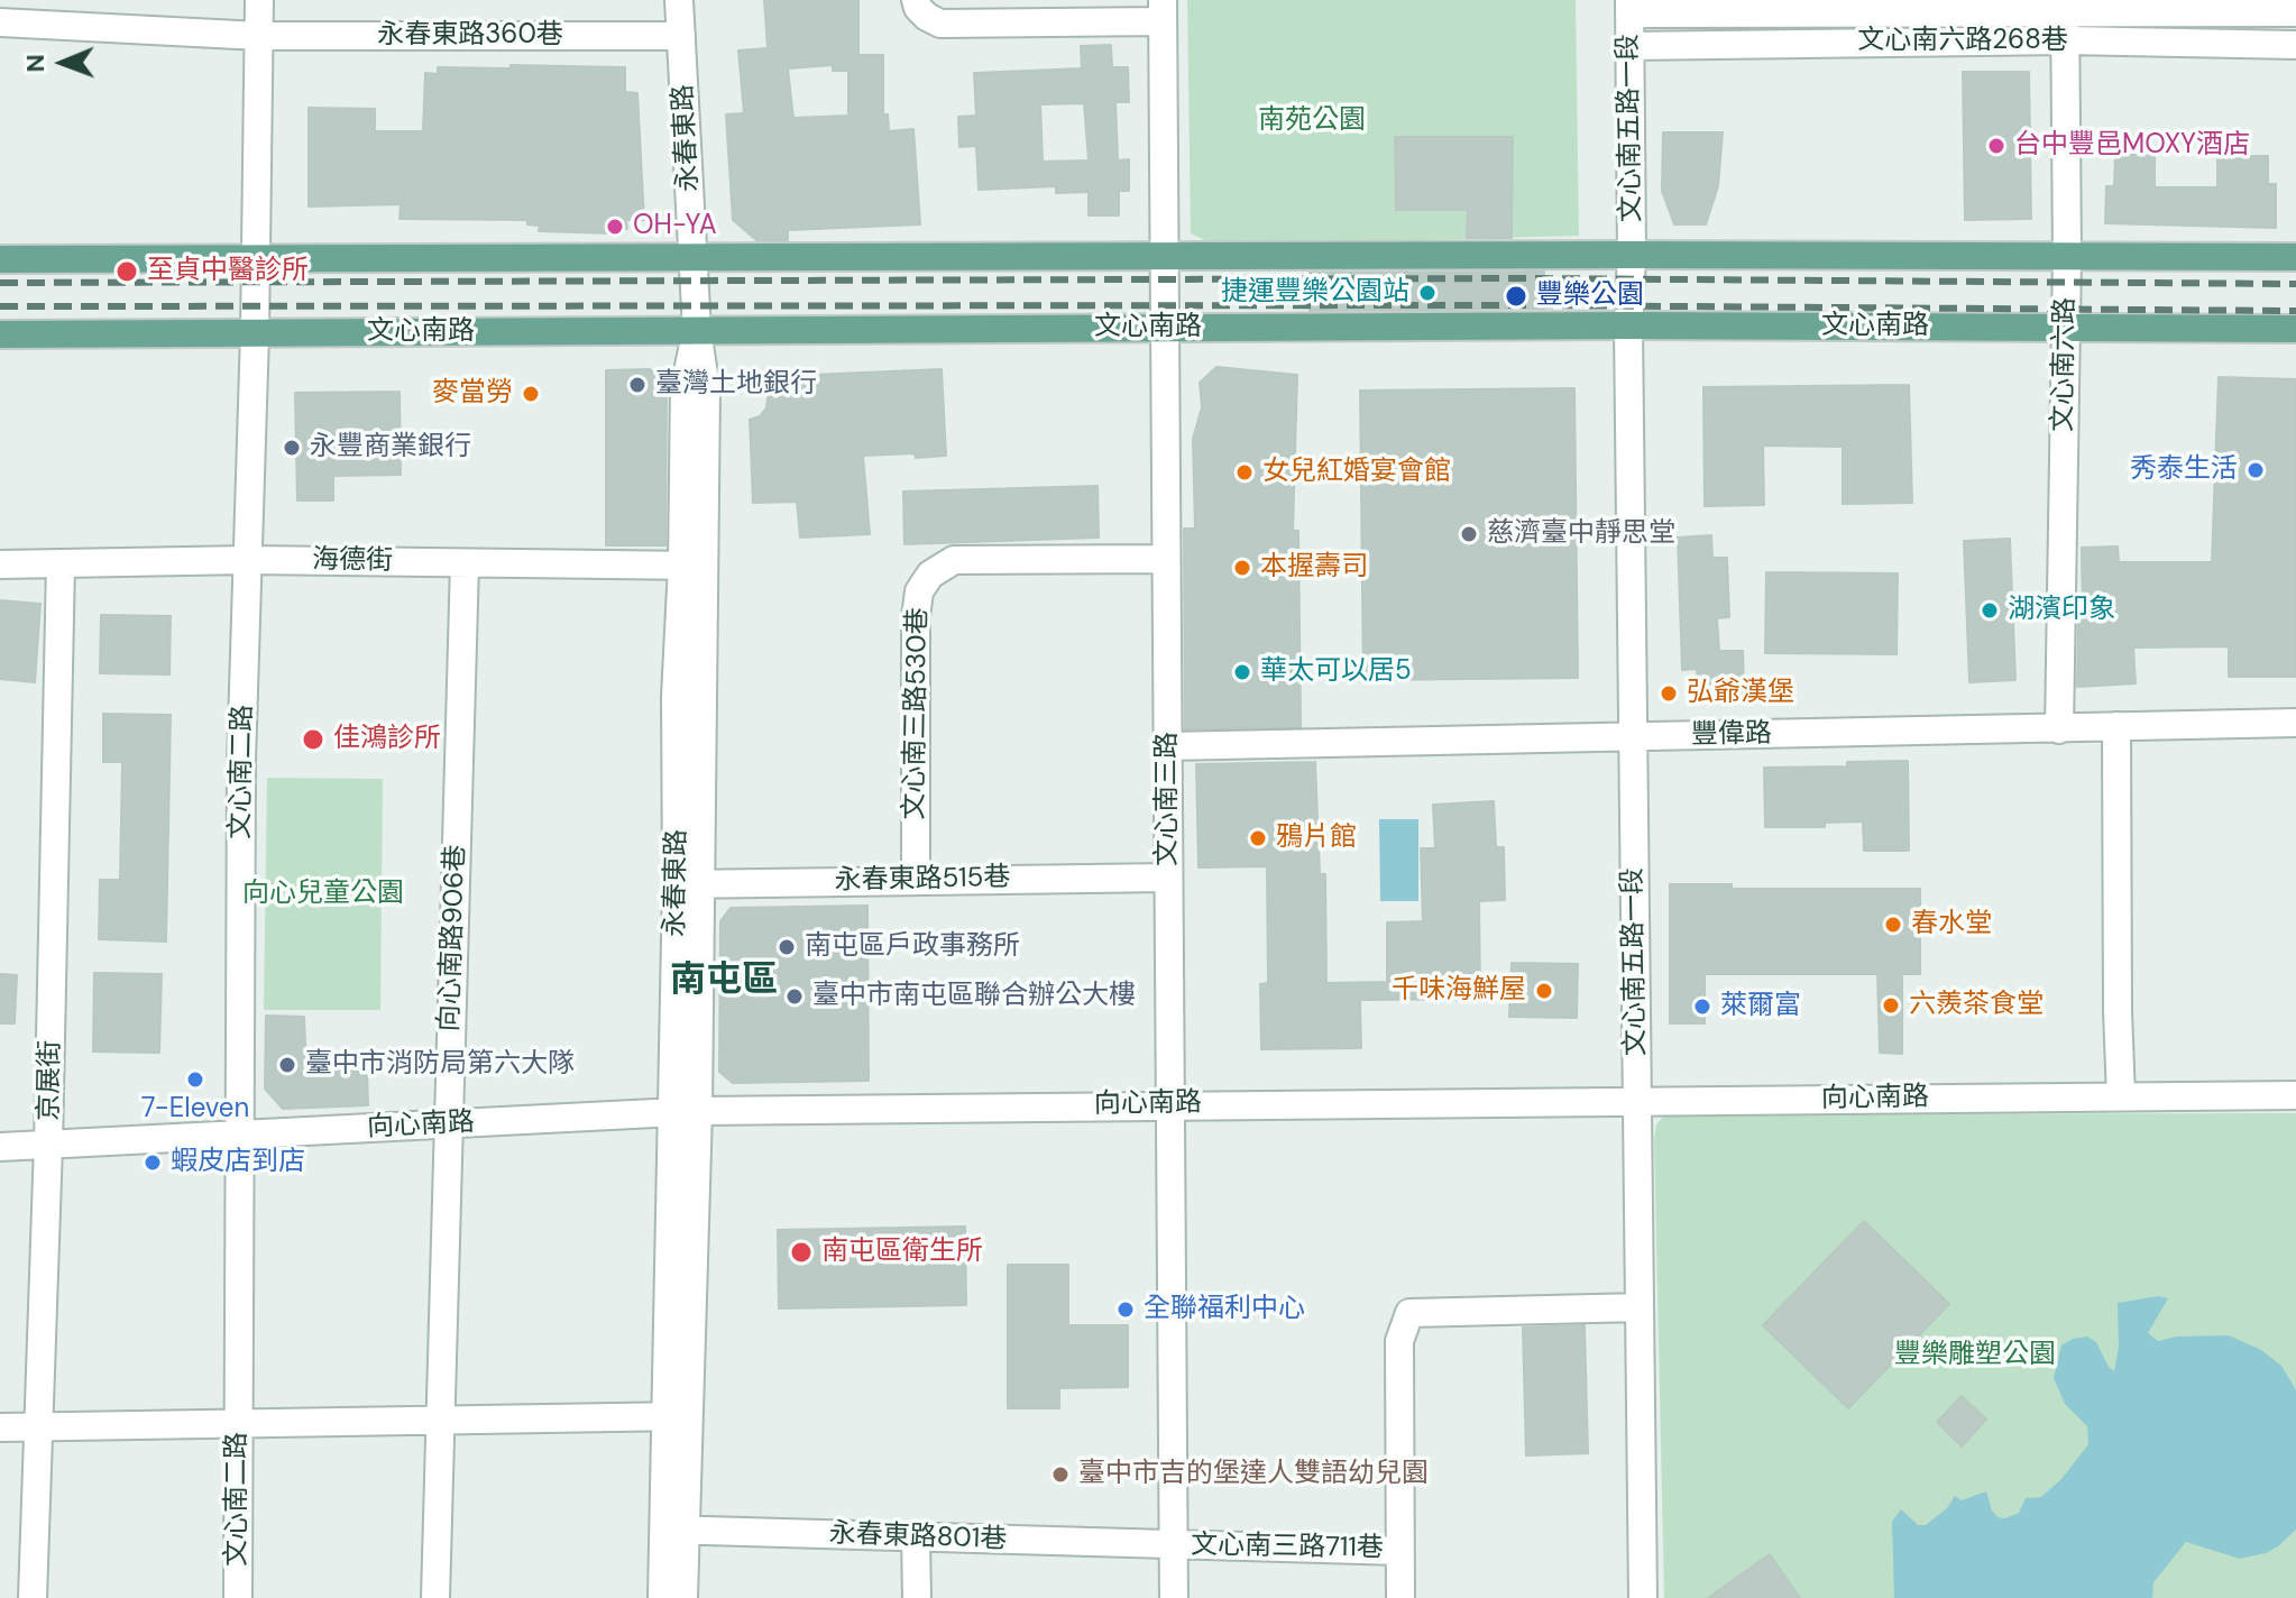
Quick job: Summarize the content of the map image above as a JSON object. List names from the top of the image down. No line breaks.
{"streets":{"main road":["文心南路"],"street":["永春東路360巷","文心南六路268巷","文心南五路一段","永春東路","文心南六路","海德街","文心南三路530巷","豐偉路","文心南二路","文心南三路","永春東路515巷","向心南路906巷","京展街","向心南路","永春東路801巷","文心南三路711巷"]},"crossings":[["永春東路360巷","永春東路"],["永春東路360巷","文心南二路"],["文心南六路268巷","文心南五路一段"],["文心南六路268巷","文心南六路"],["文心南五路一段","文心南路"],["文心南五路一段","豐偉路"],["文心南五路一段","向心南路"],["永春東路","文心南路"],["永春東路","海德街"],["永春東路","永春東路515巷"],["永春東路","向心南路"],["永春東路","永春東路801巷"],["文心南路","文心南六路"],["文心南路","文心南二路"],["文心南路","文心南三路"],["文心南六路","豐偉路"],["海德街","文心南二路"],["海德街","向心南路906巷"],["海德街","京展街"],["文心南三路530巷","文心南三路"],["文心南三路530巷","永春東路515巷"],["豐偉路","文心南三路"],["文心南二路","向心南路"],["文心南三路","永春東路515巷"],["文心南三路","向心南路"],["文心南三路","永春東路801巷"],["文心南三路","文心南三路711巷"],["向心南路906巷","向心南路"],["京展街","向心南路"],["永春東路801巷","文心南三路711巷"]],"districts":["南屯區"],"parks":["南苑公園","向心兒童公園","豐樂雕塑公園"],"places":["台中豐邑MOXY酒店","OH-YA","至貞中醫診所","捷運豐樂公園站","豐樂公園","臺灣土地銀行","麥當勞","永豐商業銀行","秀泰生活","女兒紅婚宴會館","慈濟臺中靜思堂","本握壽司","湖濱印象","華太可以居5","弘爺漢堡","佳鴻診所","鴉片館","春水堂","南屯區戶政事務所","千味海鮮屋","臺中市南屯區聯合辦公大樓","六羨茶食堂","萊爾富","臺中市消防局第六大隊","7-Eleven","蝦皮店到店","南屯區衛生所","全聯福利中心","臺中市吉的堡達人雙語幼兒園"],"north":"left"}
